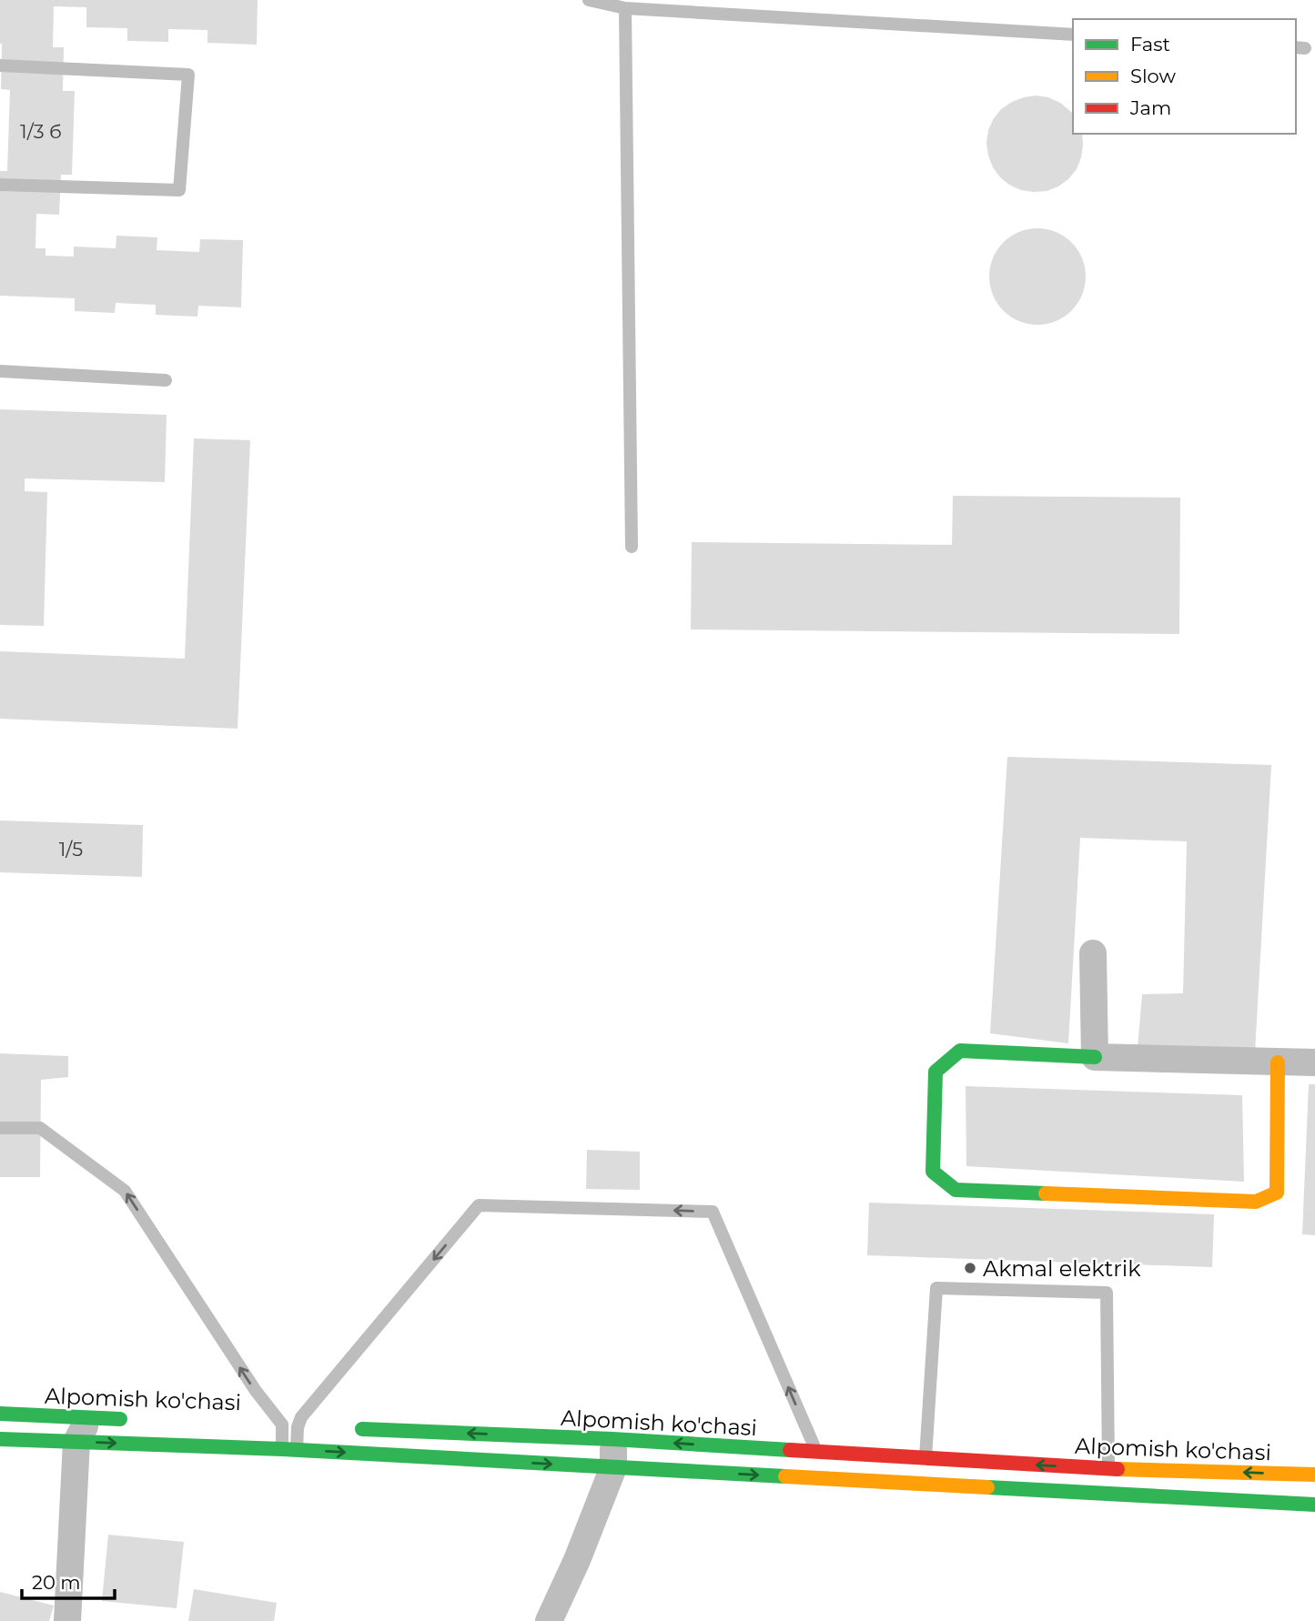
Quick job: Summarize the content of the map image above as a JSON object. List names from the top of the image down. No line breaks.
{"streets":{"main road":["Alpomish ko'chasi"]},"places":["Akmal elektrik"],"house_numbers":["1/3 б","1/5"],"legend":["Fast","Slow","Jam"],"scale_bar":"20 m"}
